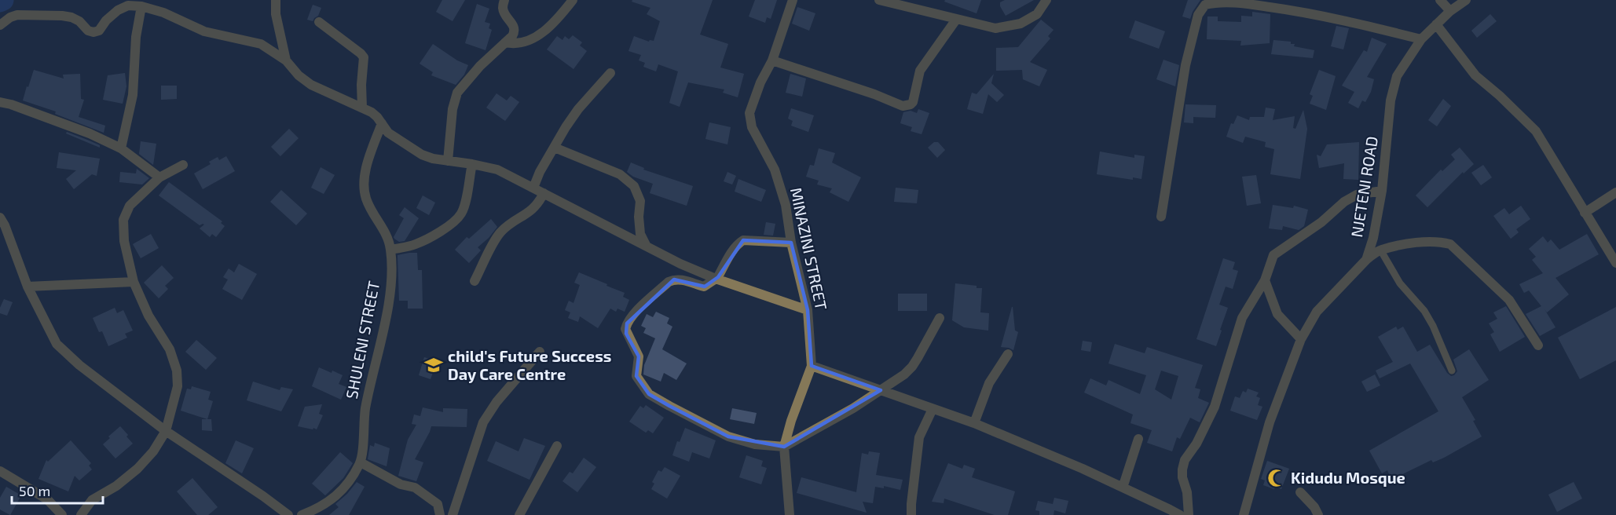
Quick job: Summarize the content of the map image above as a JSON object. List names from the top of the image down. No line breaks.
{"streets":{"street":["NJETENI ROAD","MINAZINI STREET","SHULENI STREET"]},"places":{"school or university":["child's Future Success Day Care Centre"],"mosque":["Kidudu Mosque"]},"scale_bar":"50 m"}
